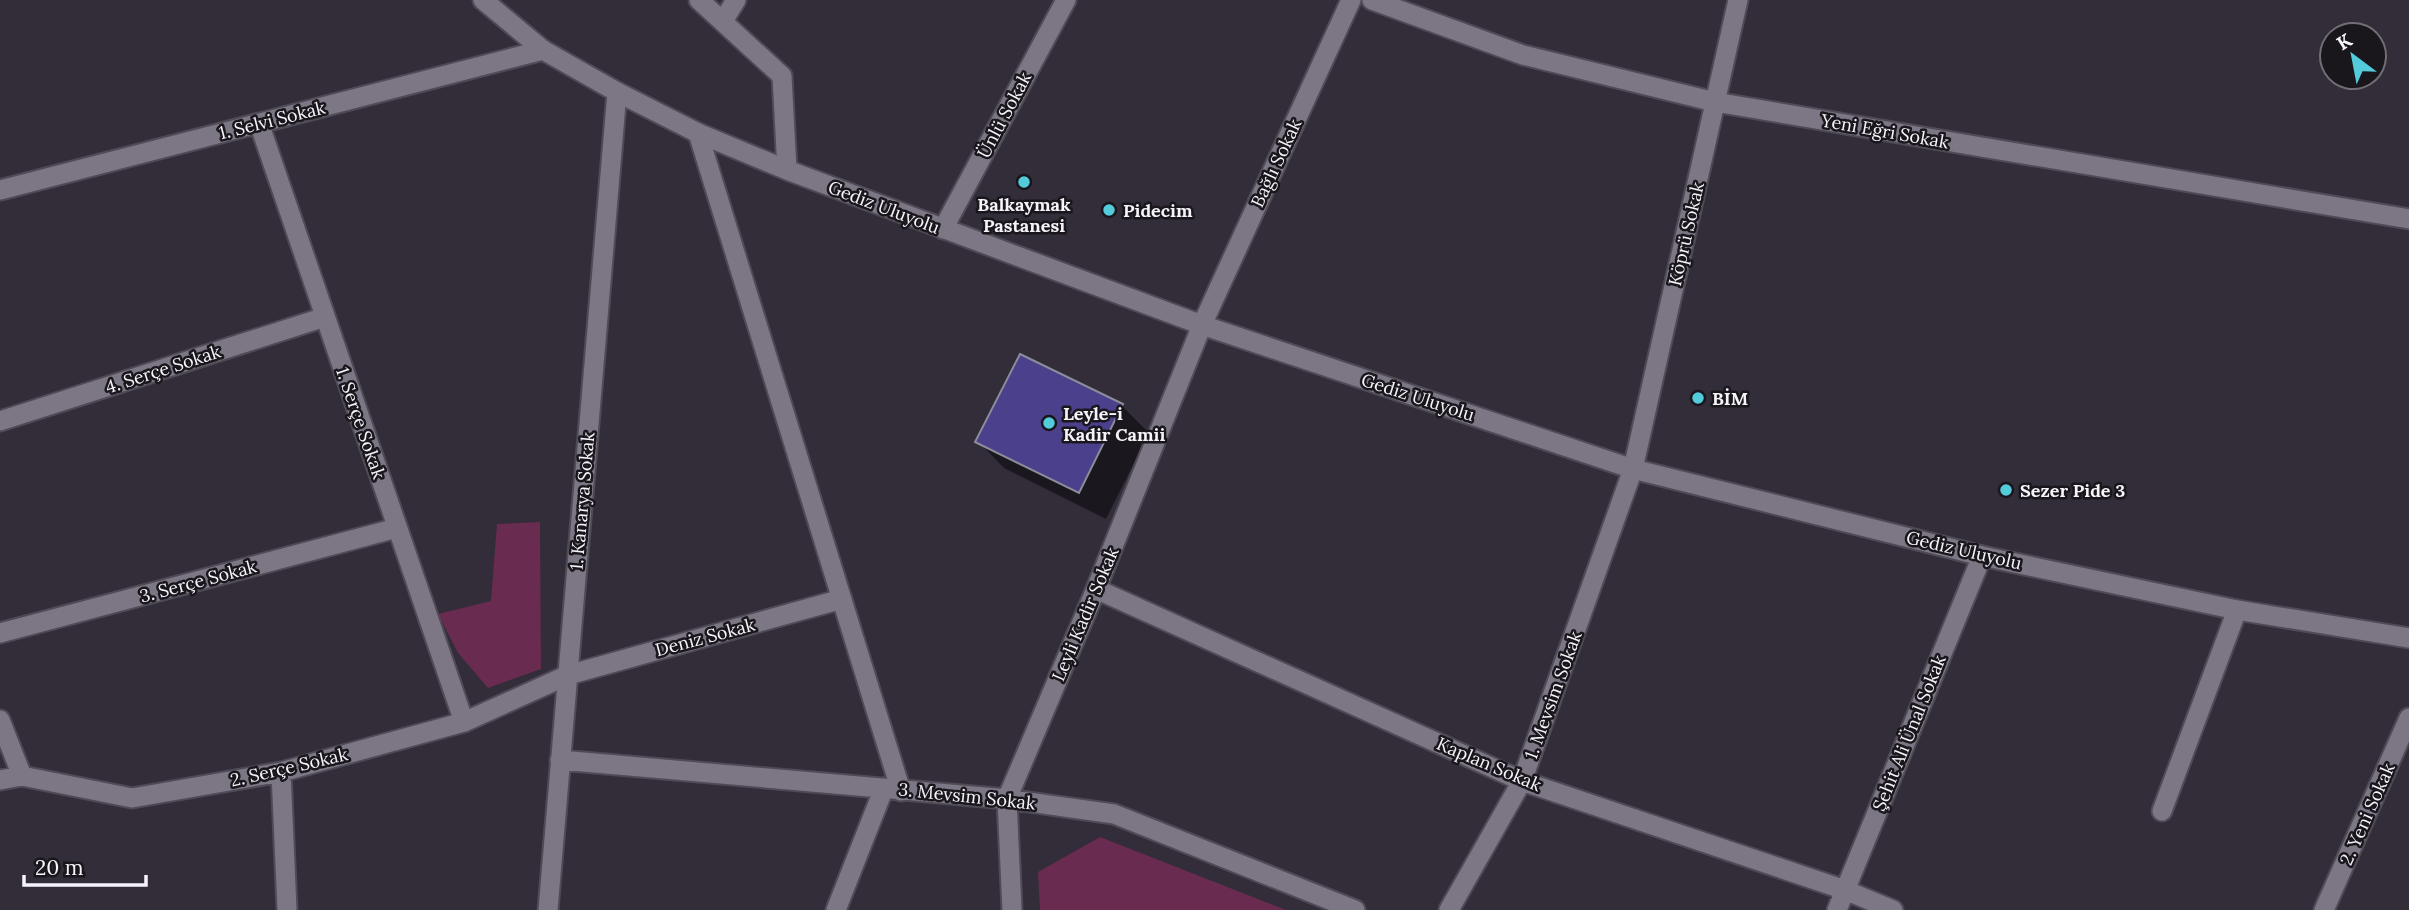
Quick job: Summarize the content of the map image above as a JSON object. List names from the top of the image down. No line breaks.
{"streets":{"street":["Ünlü Sokak","1. Selvi Sokak","Yeni Eğri Sokak","Bağlı Sokak","Gediz Uluyolu","Köprü Sokak","4. Serçe Sokak","1. Serçe Sokak","1. Kanarya Sokak","3. Serçe Sokak","Leyli Kadir Sokak","Deniz Sokak","1. Mevsim Sokak","Şehit Ali Ünal Sokak","Kaplan Sokak","2. Serçe Sokak","3. Mevsim Sokak","2. Yeni Sokak"]},"crossings":[["Ünlü Sokak","Gediz Uluyolu"],["1. Selvi Sokak","Gediz Uluyolu"],["1. Selvi Sokak","1. Serçe Sokak"],["Yeni Eğri Sokak","Köprü Sokak"],["Bağlı Sokak","Gediz Uluyolu"],["Bağlı Sokak","Leyli Kadir Sokak"],["Gediz Uluyolu","Köprü Sokak"],["Gediz Uluyolu","1. Kanarya Sokak"],["Gediz Uluyolu","Leyli Kadir Sokak"],["Gediz Uluyolu","1. Mevsim Sokak"],["Gediz Uluyolu","Şehit Ali Ünal Sokak"],["Köprü Sokak","1. Mevsim Sokak"],["4. Serçe Sokak","1. Serçe Sokak"],["1. Serçe Sokak","3. Serçe Sokak"],["1. Serçe Sokak","2. Serçe Sokak"],["1. Kanarya Sokak","Deniz Sokak"],["1. Kanarya Sokak","2. Serçe Sokak"],["1. Kanarya Sokak","3. Mevsim Sokak"],["Leyli Kadir Sokak","Kaplan Sokak"],["Leyli Kadir Sokak","3. Mevsim Sokak"],["Deniz Sokak","2. Serçe Sokak"],["1. Mevsim Sokak","Kaplan Sokak"],["Şehit Ali Ünal Sokak","Kaplan Sokak"]],"places":["Balkaymak Pastanesi","Pidecim","BİM","Leyle-i Kadir Camii","Sezer Pide 3"],"scale_bar":"20 m","north":"top left"}
